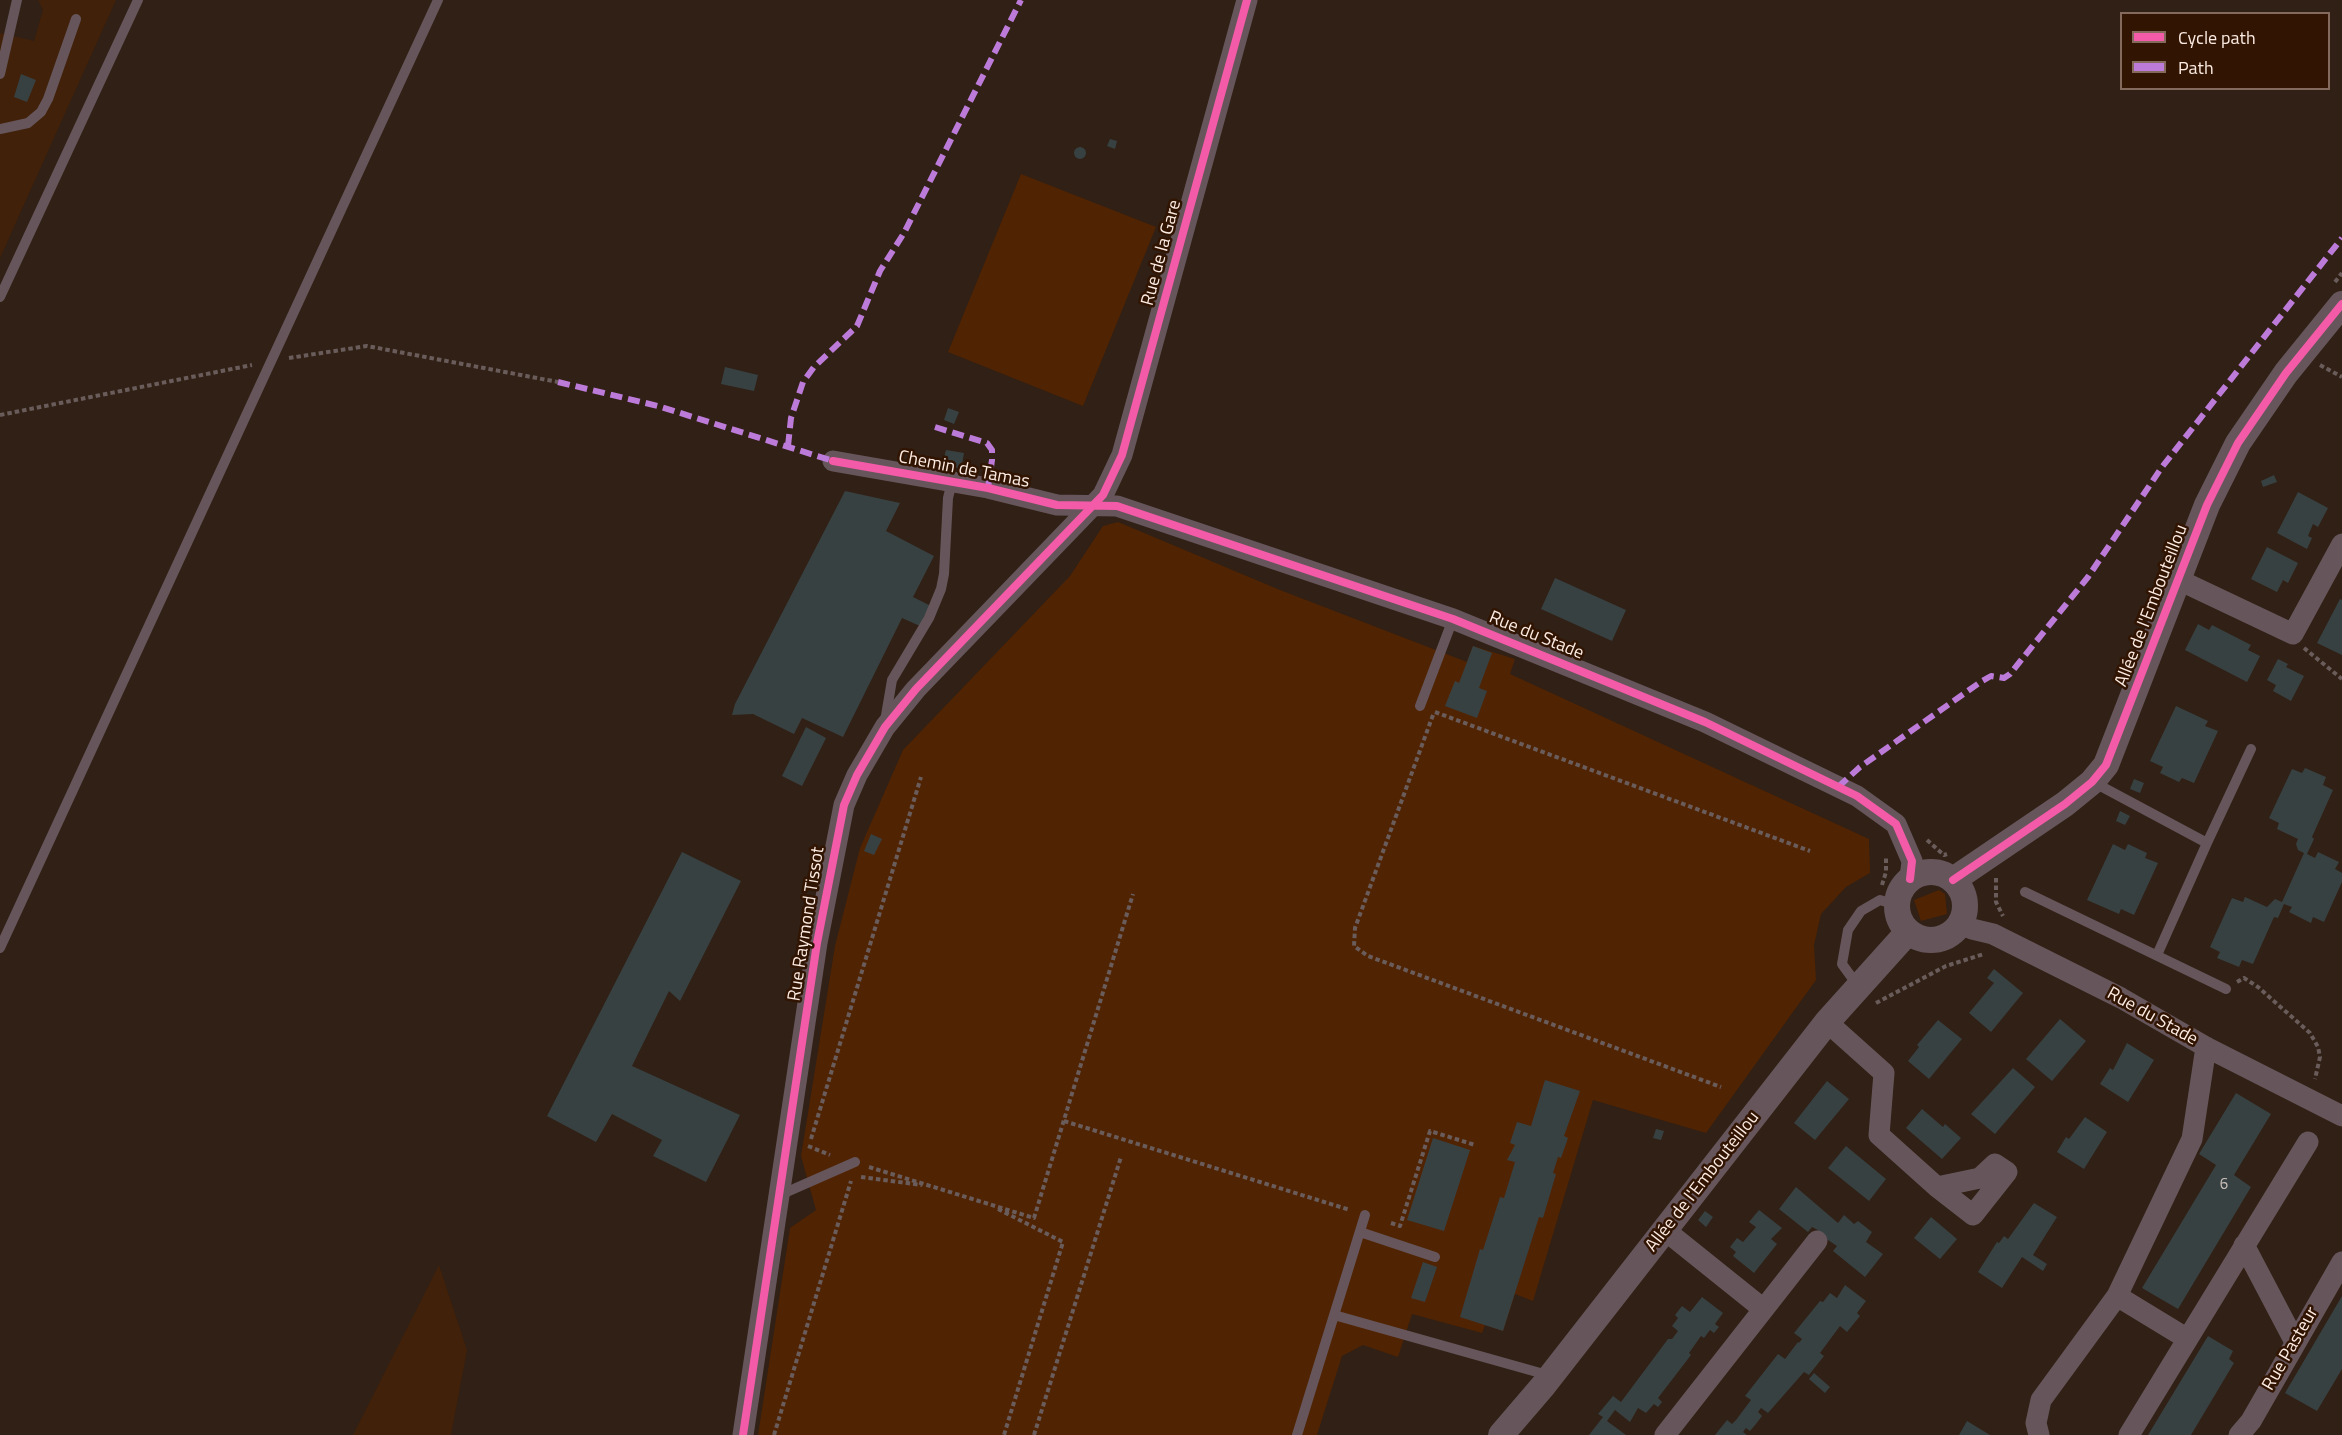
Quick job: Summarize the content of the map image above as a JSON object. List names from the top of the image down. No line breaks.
{"streets":{"street":["Rue de la Gare","Chemin de Tamas","Allée de l'Embouteillou","Rue du Stade","Rue Raymond Tissot","Rue Pasteur"]},"crossings":[["Rue de la Gare","Chemin de Tamas"],["Rue de la Gare","Rue du Stade"],["Rue de la Gare","Rue Raymond Tissot"],["Chemin de Tamas","Rue du Stade"],["Chemin de Tamas","Rue Raymond Tissot"],["Allée de l'Embouteillou","Rue du Stade"],["Rue du Stade","Rue Raymond Tissot"]],"house_numbers":["6"],"legend":["Cycle path","Path"]}
